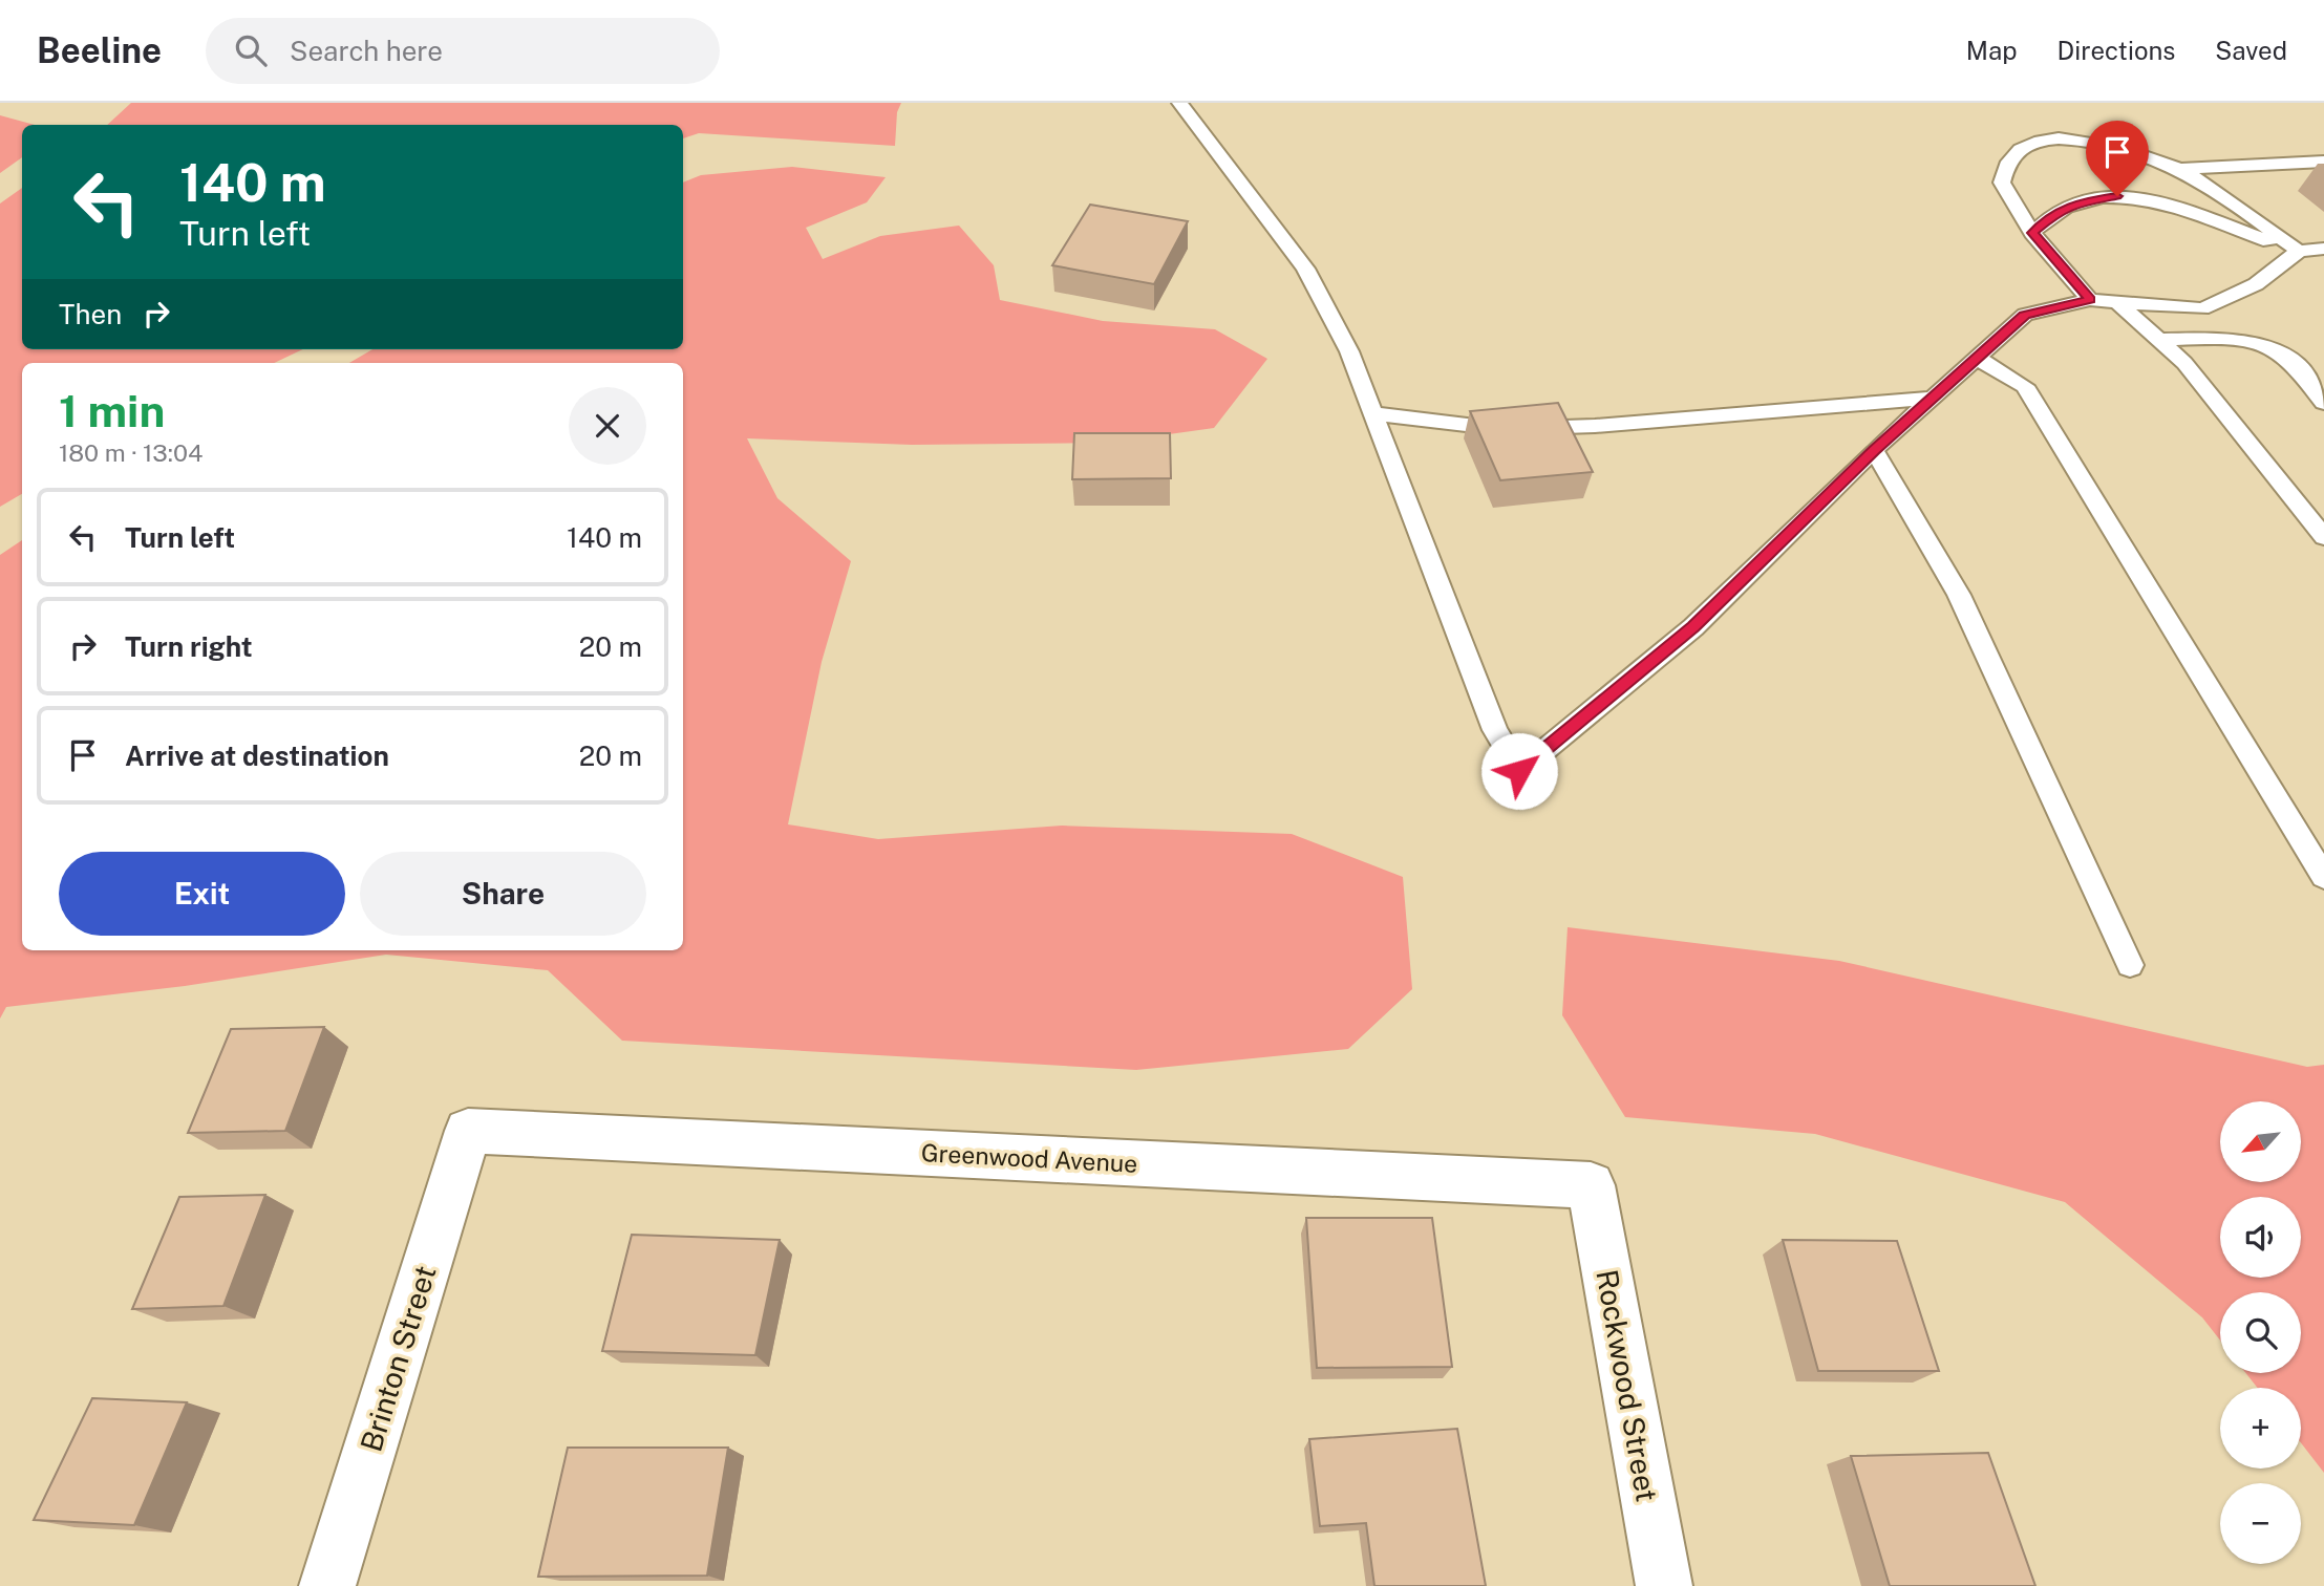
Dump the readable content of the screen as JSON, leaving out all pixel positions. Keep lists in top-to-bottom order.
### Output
{
  "streets": {
    "street": ["Greenwood Avenue", "Brinton Street", "Rockwood Street"]
  },
  "crossings": [
    ["Greenwood Avenue", "Brinton Street"],
    ["Greenwood Avenue", "Rockwood Street"]
  ],
  "north": "bottom left",
  "page": {
    "header": "Beeline",
    "search": "Search here",
    "nav": ["Map", "Directions", "Saved"],
    "turn": ["140 m", "Turn left"],
    "then": "Then",
    "heading": ["1 min", "180 m · 13:04"],
    "list": [
      {
        "name": "Turn left",
        "value": "140 m"
      },
      {
        "name": "Turn right",
        "value": "20 m"
      },
      {
        "name": "Arrive at destination",
        "value": "20 m"
      }
    ],
    "buttons": ["Exit", "Share"],
    "map_buttons": ["+", "−"]
  }
}
